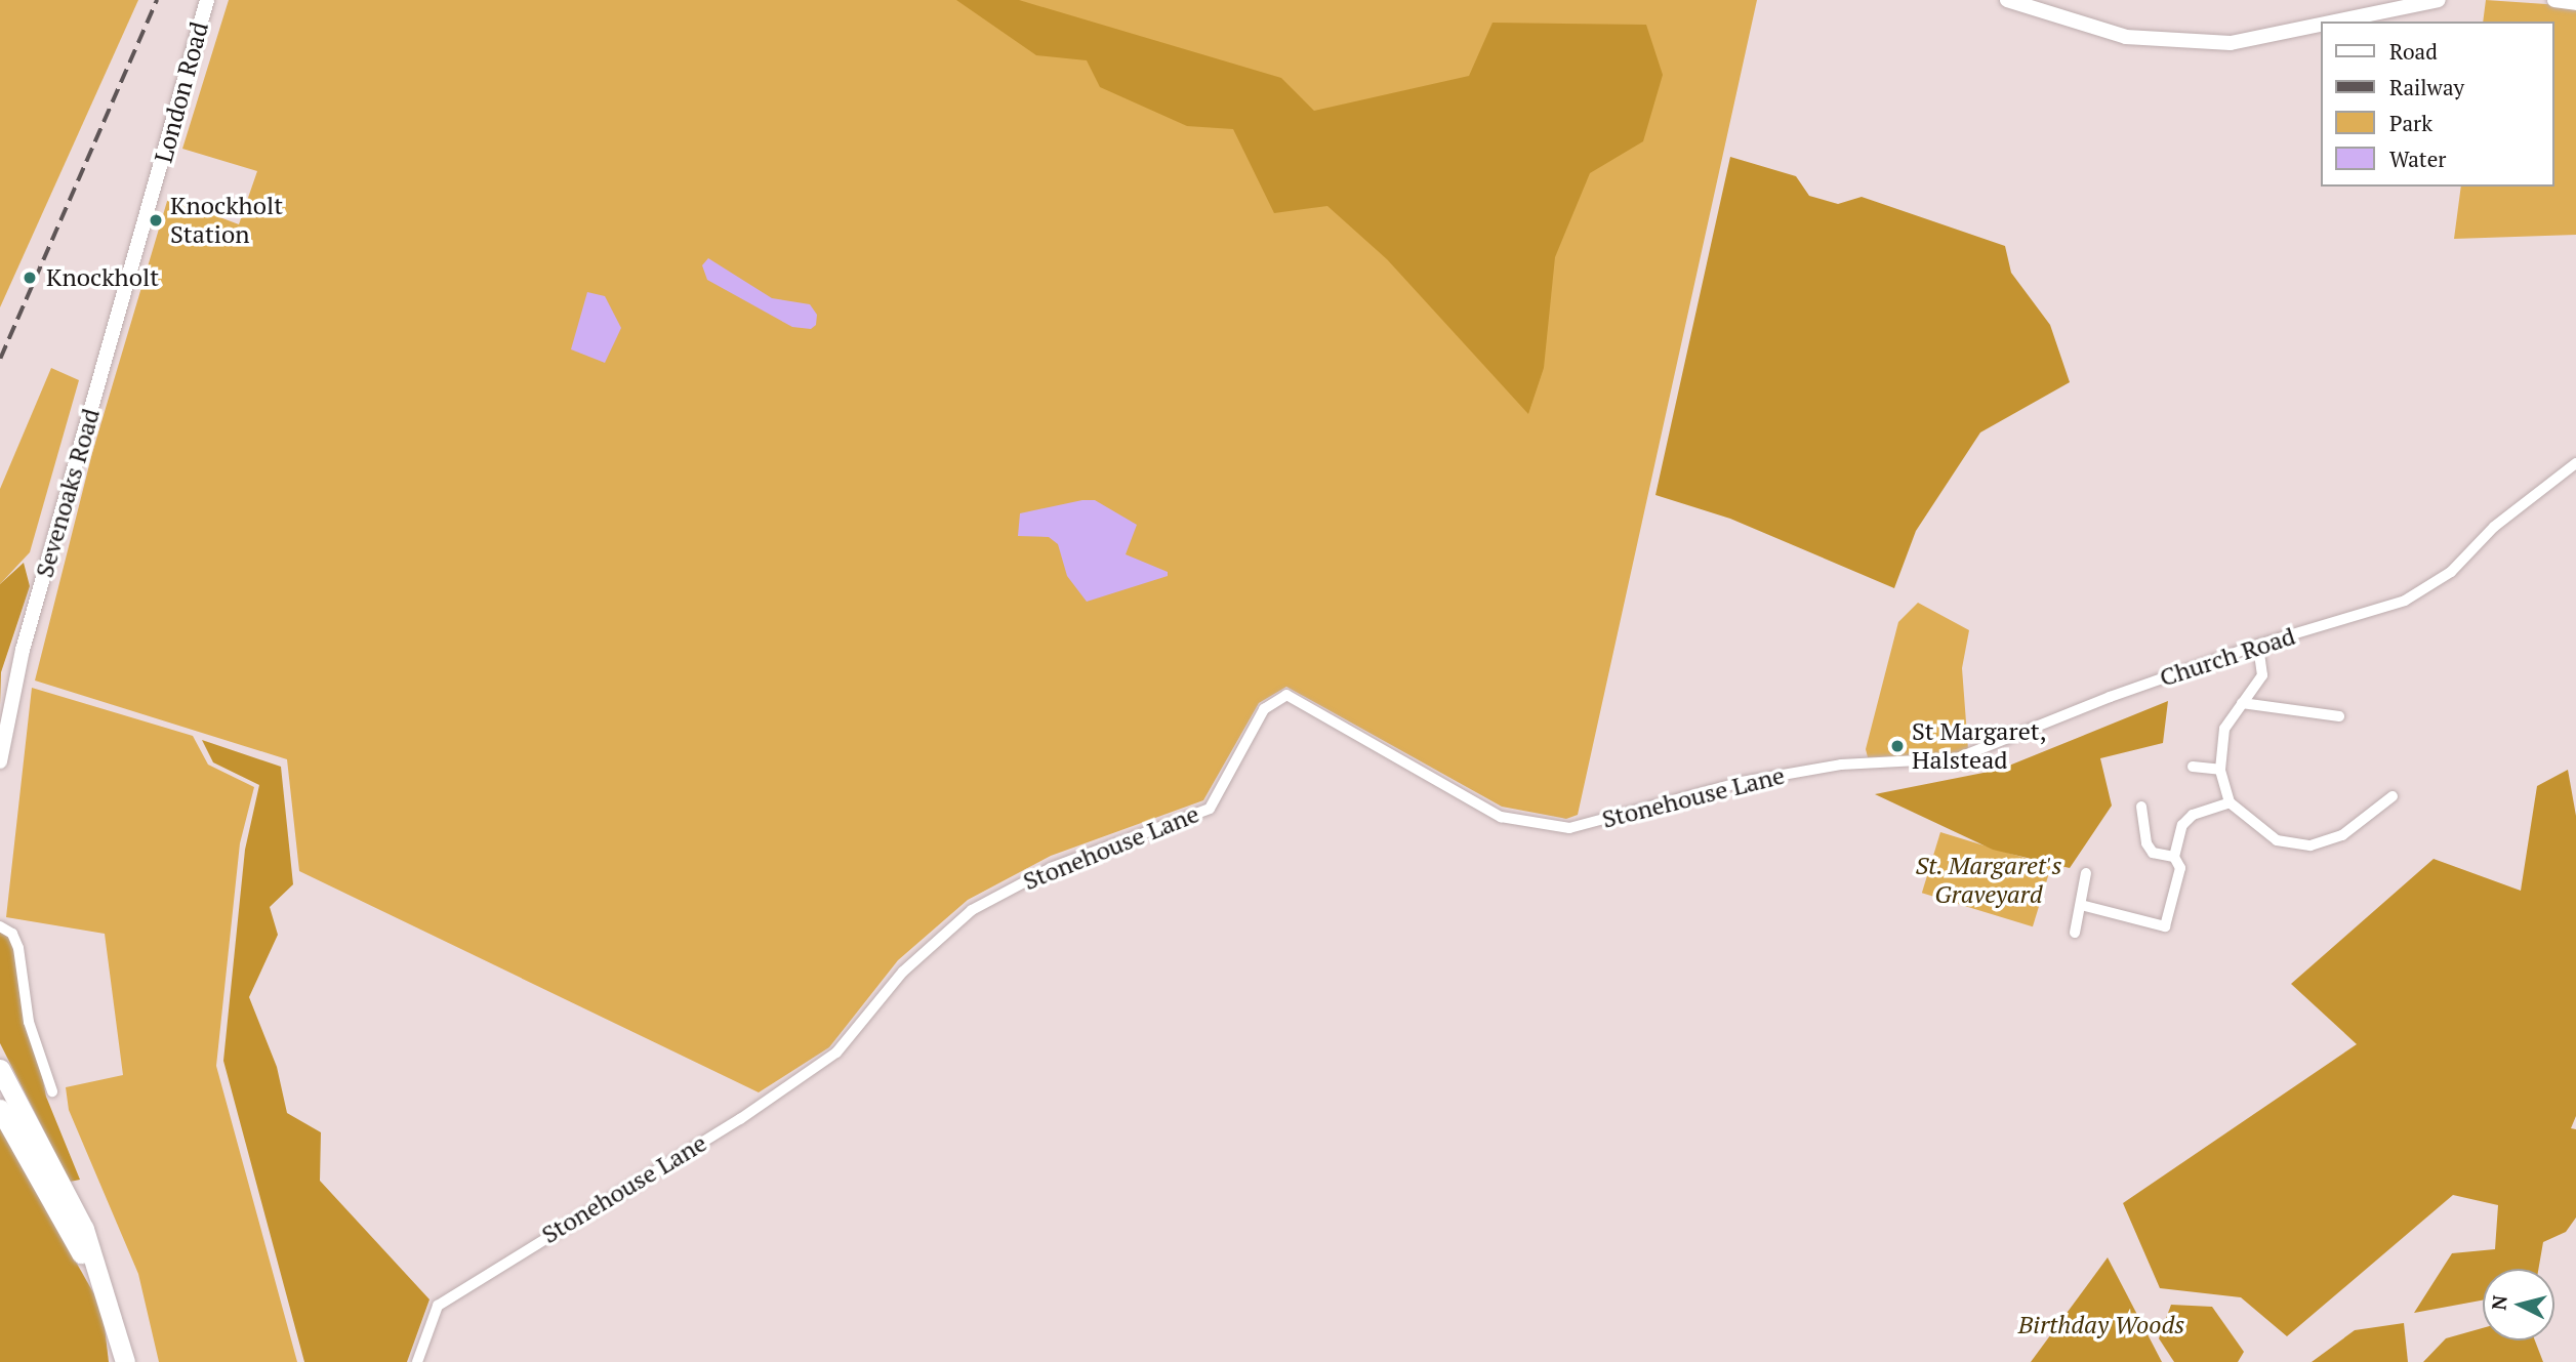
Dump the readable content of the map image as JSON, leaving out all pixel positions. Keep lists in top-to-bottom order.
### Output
{
  "streets": {
    "street": [
      "London Road",
      "Sevenoaks Road",
      "Church Road",
      "Stonehouse Lane"
    ]
  },
  "crossings": [
    ["London Road", "Sevenoaks Road"],
    ["Church Road", "Stonehouse Lane"]
  ],
  "parks": ["St. Margaret's Graveyard", "Birthday Woods"],
  "places": ["Knockholt Station", "Knockholt", "St Margaret, Halstead"],
  "legend": [
    "Road",
    "Railway",
    "Park",
    "Water"
  ],
  "north": "left"
}
